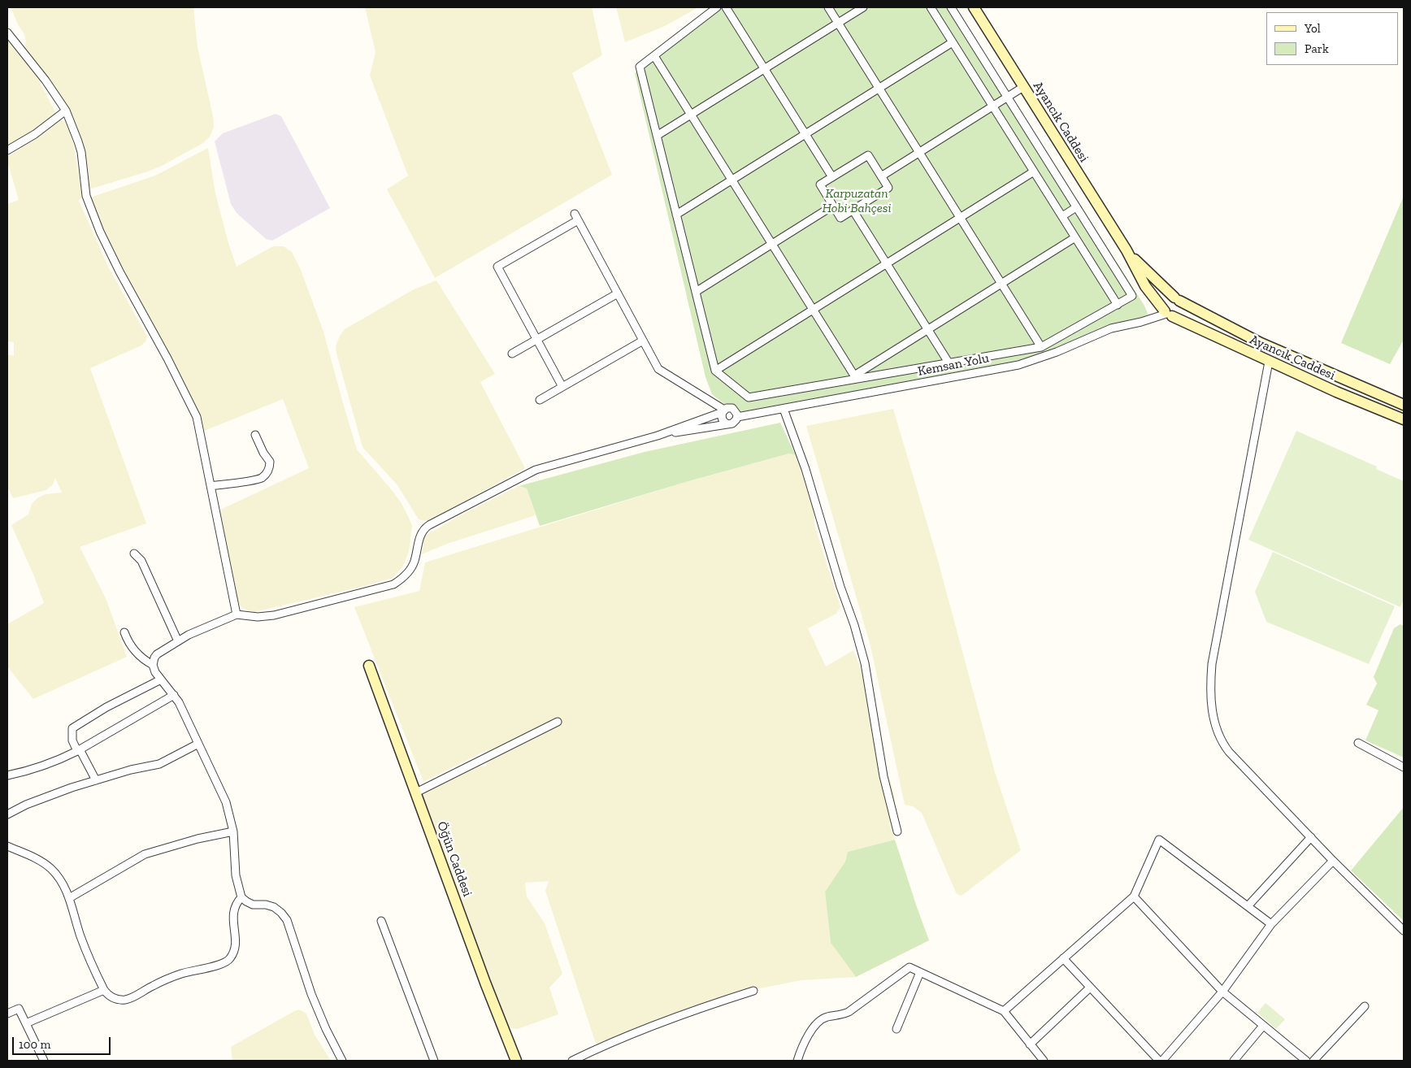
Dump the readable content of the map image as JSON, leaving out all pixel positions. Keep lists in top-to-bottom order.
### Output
{
  "streets": {
    "street": ["Ayancık Caddesi", "Kemsan Yolu", "Öğün Caddesi"]
  },
  "crossings": [
    ["Ayancık Caddesi", "Kemsan Yolu"]
  ],
  "parks": ["Karpuzatan Hobi Bahçesi"],
  "legend": ["Yol", "Park"],
  "scale_bar": "100 m"
}
